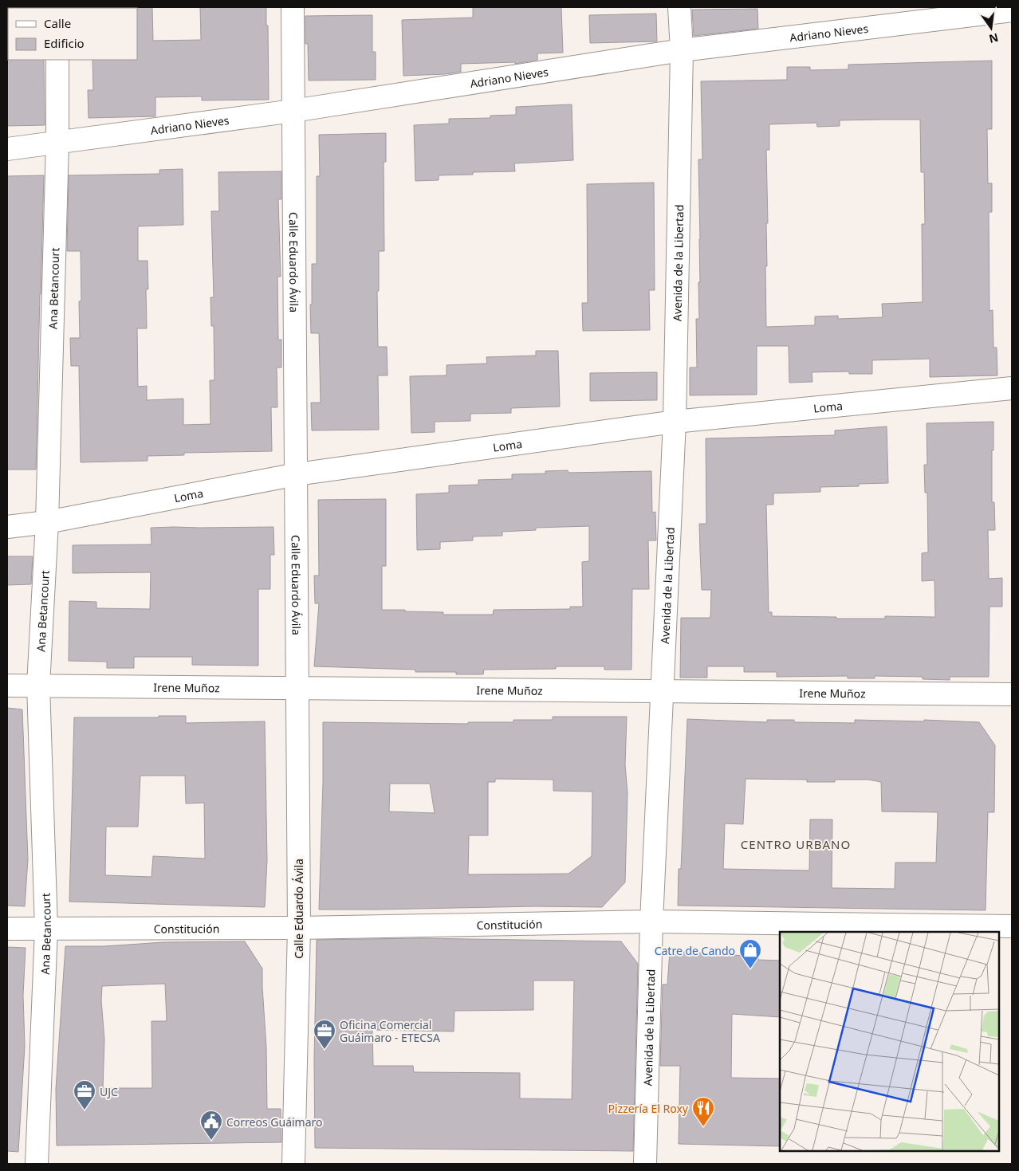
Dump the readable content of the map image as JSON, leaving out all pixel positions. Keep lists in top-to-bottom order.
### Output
{
  "streets": {
    "street": [
      "Adriano Nieves",
      "Calle Eduardo Ávila",
      "Avenida de la Libertad",
      "Ana Betancourt",
      "Loma",
      "Irene Muñoz",
      "Constitución"
    ]
  },
  "crossings": [
    ["Adriano Nieves", "Calle Eduardo Ávila"],
    ["Adriano Nieves", "Avenida de la Libertad"],
    ["Adriano Nieves", "Ana Betancourt"],
    ["Calle Eduardo Ávila", "Loma"],
    ["Calle Eduardo Ávila", "Irene Muñoz"],
    ["Calle Eduardo Ávila", "Constitución"],
    ["Avenida de la Libertad", "Loma"],
    ["Avenida de la Libertad", "Irene Muñoz"],
    ["Avenida de la Libertad", "Constitución"],
    ["Ana Betancourt", "Loma"],
    ["Ana Betancourt", "Irene Muñoz"],
    ["Ana Betancourt", "Constitución"]
  ],
  "districts": ["CENTRO URBANO"],
  "places": {
    "shop": ["Catre de Cando"],
    "office": ["Oficina Comercial Guáimaro - ETECSA", "UJC"],
    "restaurant": ["Pizzería El Roxy"],
    "public building": ["Correos Guáimaro"]
  },
  "legend": ["Calle", "Edificio"],
  "north": "bottom"
}
